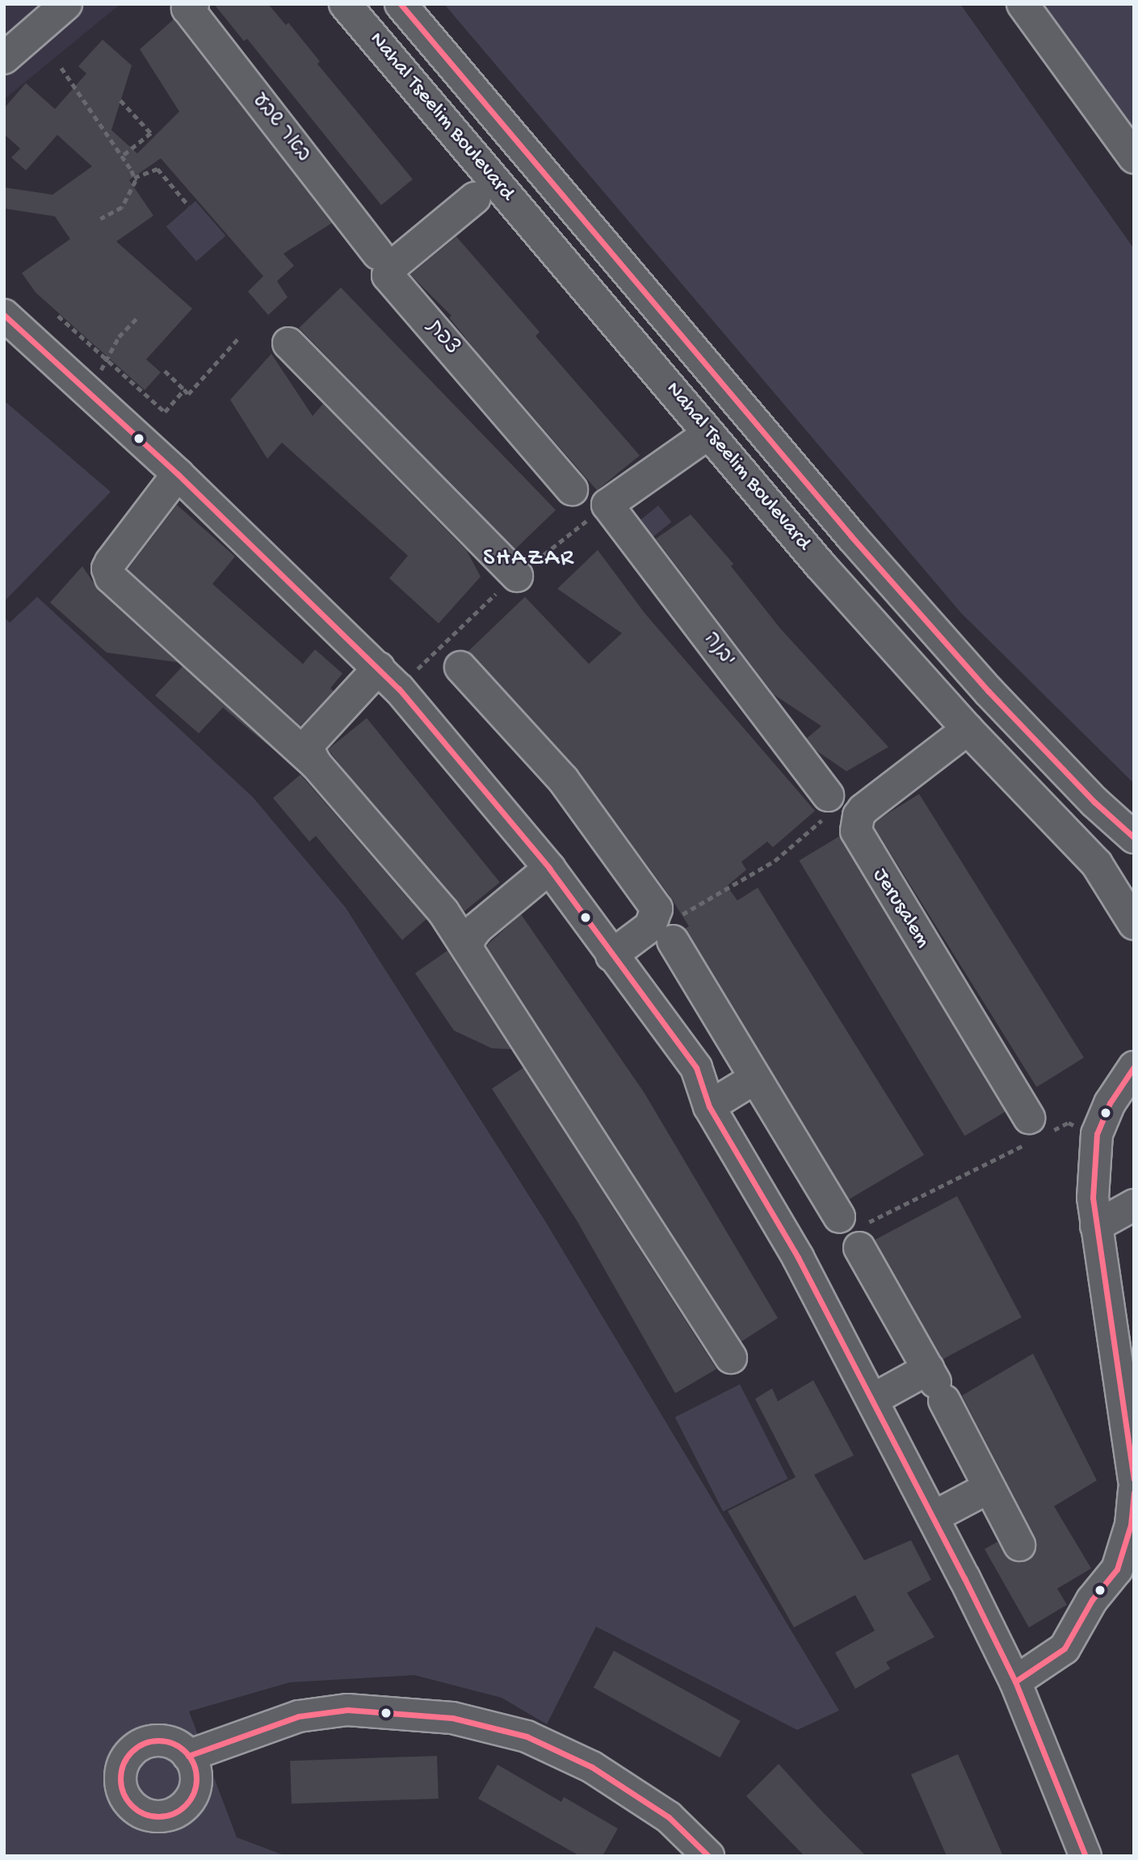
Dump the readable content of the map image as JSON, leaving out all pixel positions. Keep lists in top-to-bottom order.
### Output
{
  "streets": {
    "street": [
      "Nahal Tseelim Boulevard",
      "באר שבע",
      "צפת",
      "יבנה",
      "Jerusalem"
    ]
  },
  "crossings": [
    ["Nahal Tseelim Boulevard", "יבנה"],
    ["Nahal Tseelim Boulevard", "Jerusalem"]
  ],
  "districts": ["SHAZAR"]
}
